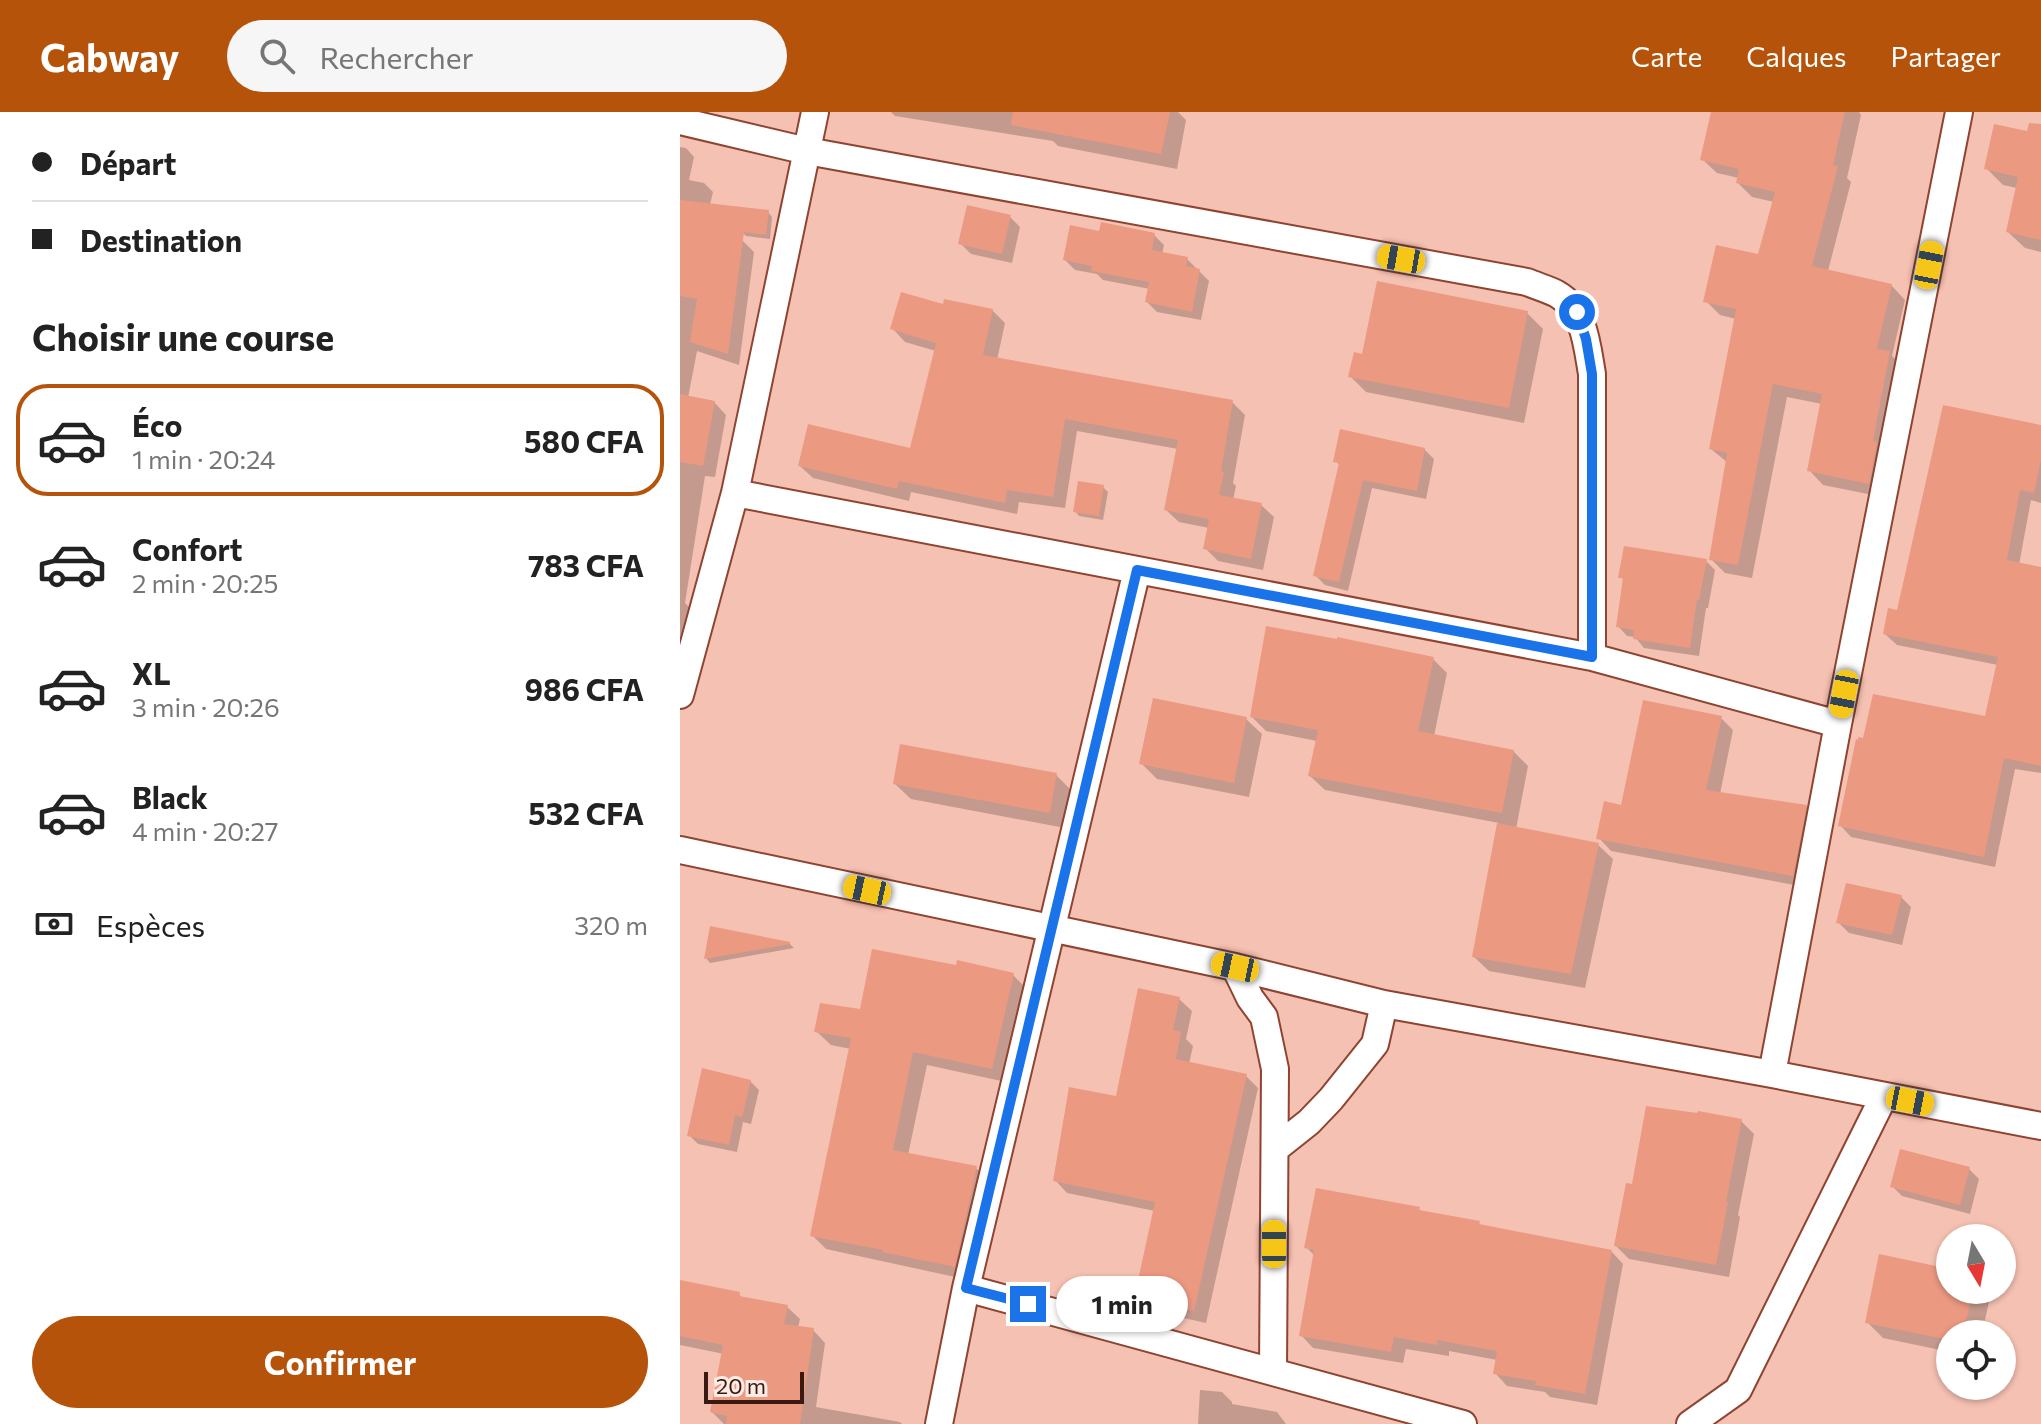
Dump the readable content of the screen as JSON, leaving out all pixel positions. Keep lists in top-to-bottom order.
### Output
{
  "scale_bar": "20 m",
  "north": "bottom",
  "page": {
    "header": "Cabway",
    "search": "Rechercher",
    "nav": ["Carte", "Calques", "Partager"],
    "banner": ["Départ", "Destination"],
    "heading": "Choisir une course",
    "list": [
      {
        "name": "Éco",
        "note": "1 min · 20:24",
        "value": "580 CFA"
      },
      {
        "name": "Confort",
        "note": "2 min · 20:25",
        "value": "783 CFA"
      },
      {
        "name": "XL",
        "note": "3 min · 20:26",
        "value": "986 CFA"
      },
      {
        "name": "Black",
        "note": "4 min · 20:27",
        "value": "532 CFA"
      }
    ],
    "pay": ["Espèces", "320 m"],
    "bubble": "1 min",
    "buttons": "Confirmer",
    "scale": "20 m"
  }
}
